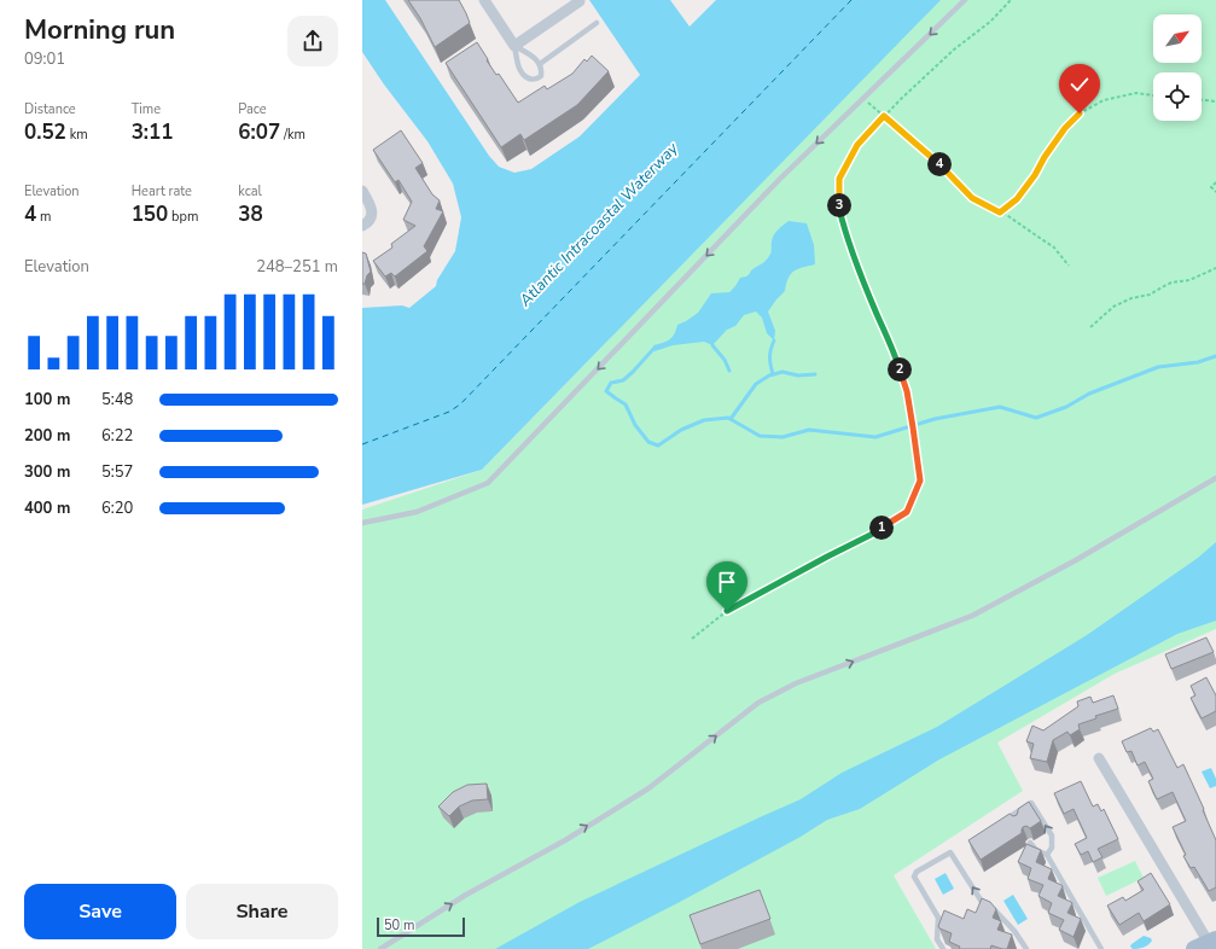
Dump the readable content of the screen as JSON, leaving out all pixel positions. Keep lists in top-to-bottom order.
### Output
{
  "water": ["Atlantic Intracoastal Waterway"],
  "scale_bar": "50 m",
  "north": "top right",
  "page": {
    "heading": ["Morning run", "09:01"],
    "stats": [
      ["Distance", "0.52 km"],
      ["Time", "3:11"],
      ["Pace", "6:07 /km"],
      ["Elevation", "4 m"],
      ["Heart rate", "150 bpm"],
      ["kcal", "38"]
    ],
    "pins": [
      "4",
      "3",
      "2",
      "1"
    ],
    "chart": ["Elevation", "248–251 m"],
    "list": [
      {
        "name": "100 m",
        "note": "5:48"
      },
      {
        "name": "200 m",
        "note": "6:22"
      },
      {
        "name": "300 m",
        "note": "5:57"
      },
      {
        "name": "400 m",
        "note": "6:20"
      }
    ],
    "buttons": ["Save", "Share"],
    "scale": "50 m"
  }
}
